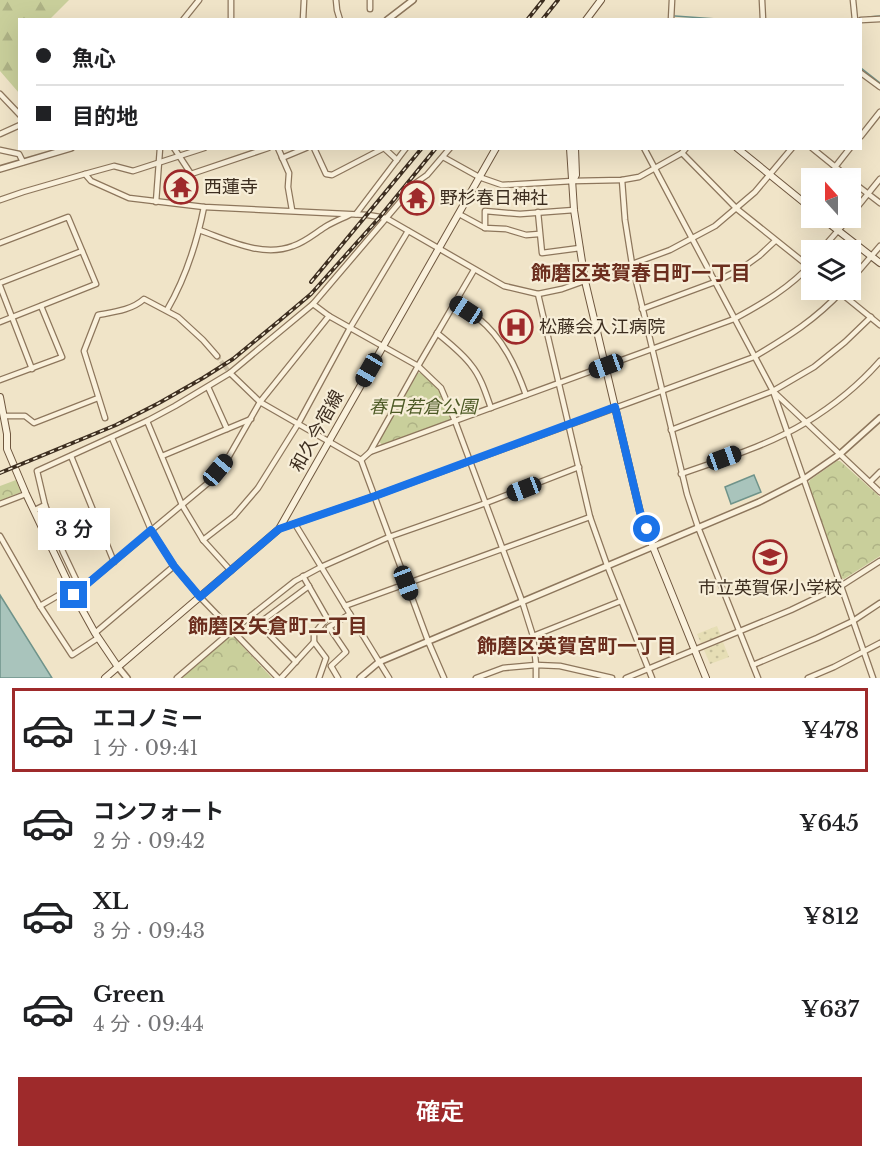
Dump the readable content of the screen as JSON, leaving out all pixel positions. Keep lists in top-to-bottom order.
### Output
{
  "streets": {
    "main road": ["和久今宿線"]
  },
  "districts": ["飾磨区英賀春日町一丁目", "飾磨区矢倉町二丁目", "飾磨区英賀宮町一丁目"],
  "parks": ["春日若倉公園"],
  "places": {
    "temple": ["西蓮寺", "野杉春日神社"],
    "hospital": ["松藤会入江病院"],
    "school or university": ["市立英賀保小学校"]
  },
  "north": "top",
  "page": {
    "banner": ["魚心", "目的地"],
    "bubble": "3 分",
    "list": [
      {
        "name": "エコノミー",
        "note": "1 分 · 09:41",
        "value": "¥478"
      },
      {
        "name": "コンフォート",
        "note": "2 分 · 09:42",
        "value": "¥645"
      },
      {
        "name": "XL",
        "note": "3 分 · 09:43",
        "value": "¥812"
      },
      {
        "name": "Green",
        "note": "4 分 · 09:44",
        "value": "¥637"
      }
    ],
    "buttons": "確定"
  }
}
